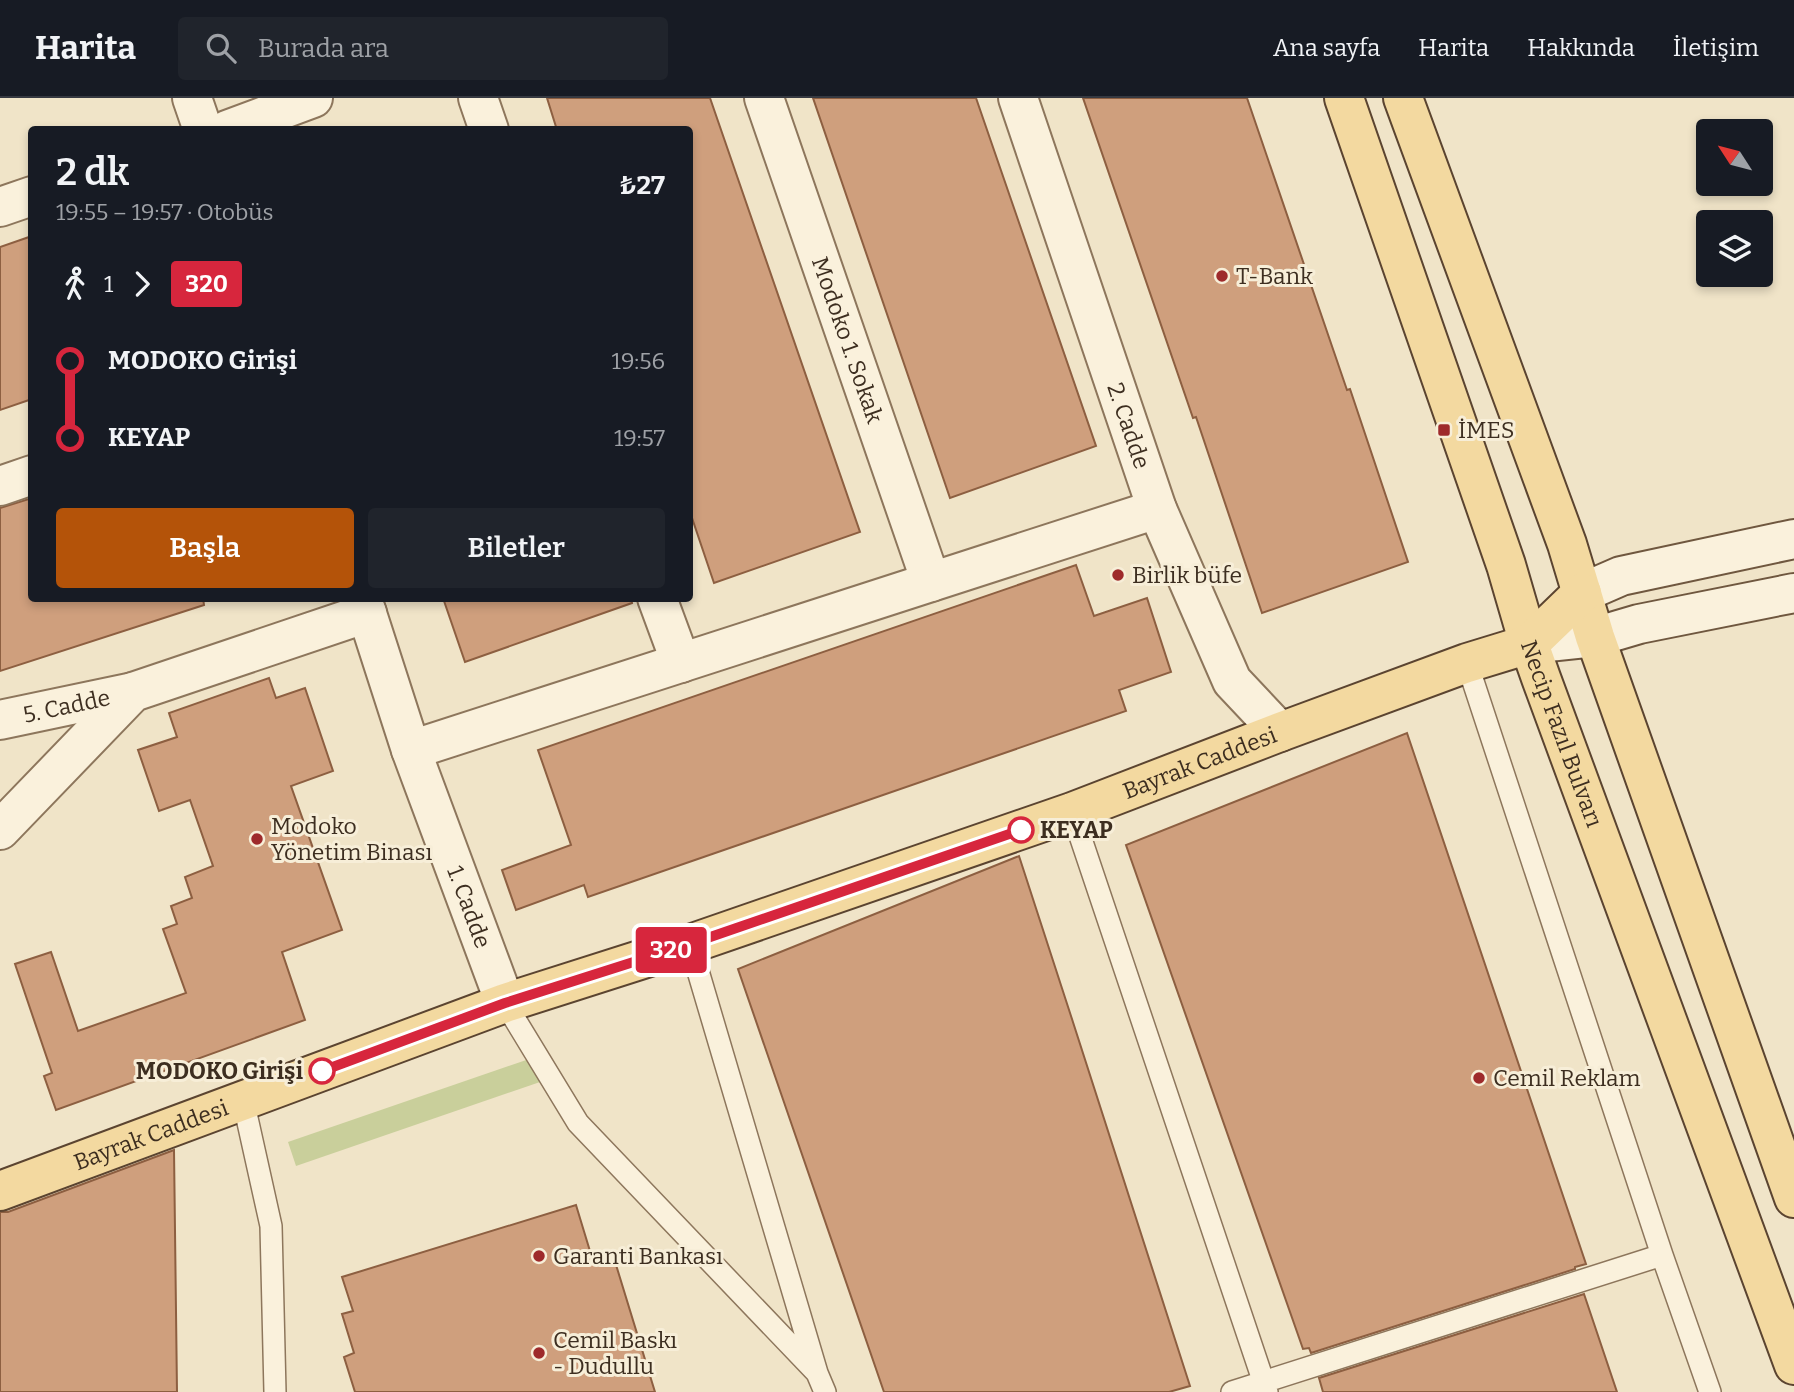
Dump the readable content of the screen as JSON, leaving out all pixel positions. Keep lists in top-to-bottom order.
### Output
{
  "streets": {
    "main road": ["Necip Fazıl Bulvarı", "Bayrak Caddesi"],
    "street": [
      "Modoko 1. Sokak",
      "2. Cadde",
      "5. Cadde",
      "1. Cadde"
    ]
  },
  "crossings": [
    ["2. Cadde", "Bayrak Caddesi"],
    ["5. Cadde", "1. Cadde"],
    ["Necip Fazıl Bulvarı", "Bayrak Caddesi"],
    ["Bayrak Caddesi", "1. Cadde"]
  ],
  "places": {
    "other": [
      "T-Bank",
      "Birlik büfe",
      "KEYAP",
      "Modoko Yönetim Binası",
      "MODOKO Girişi",
      "Cemil Reklam",
      "Garanti Bankası",
      "Cemil Baskı - Dudullu"
    ],
    "transit": ["İMES"]
  },
  "lines": ["bus line 320"],
  "north": "top left",
  "page": {
    "header": "Harita",
    "search": "Burada ara",
    "nav": [
      "Ana sayfa",
      "Harita",
      "Hakkında",
      "İletişim"
    ],
    "on_map": "320",
    "heading": ["2 dk", "19:55 – 19:57 · Otobüs", "₺27"],
    "legs": ["1", "320"],
    "list": [
      {
        "name": "MODOKO Girişi",
        "value": "19:56"
      },
      {
        "name": "KEYAP",
        "value": "19:57"
      }
    ],
    "buttons": ["Başla", "Biletler"]
  }
}
